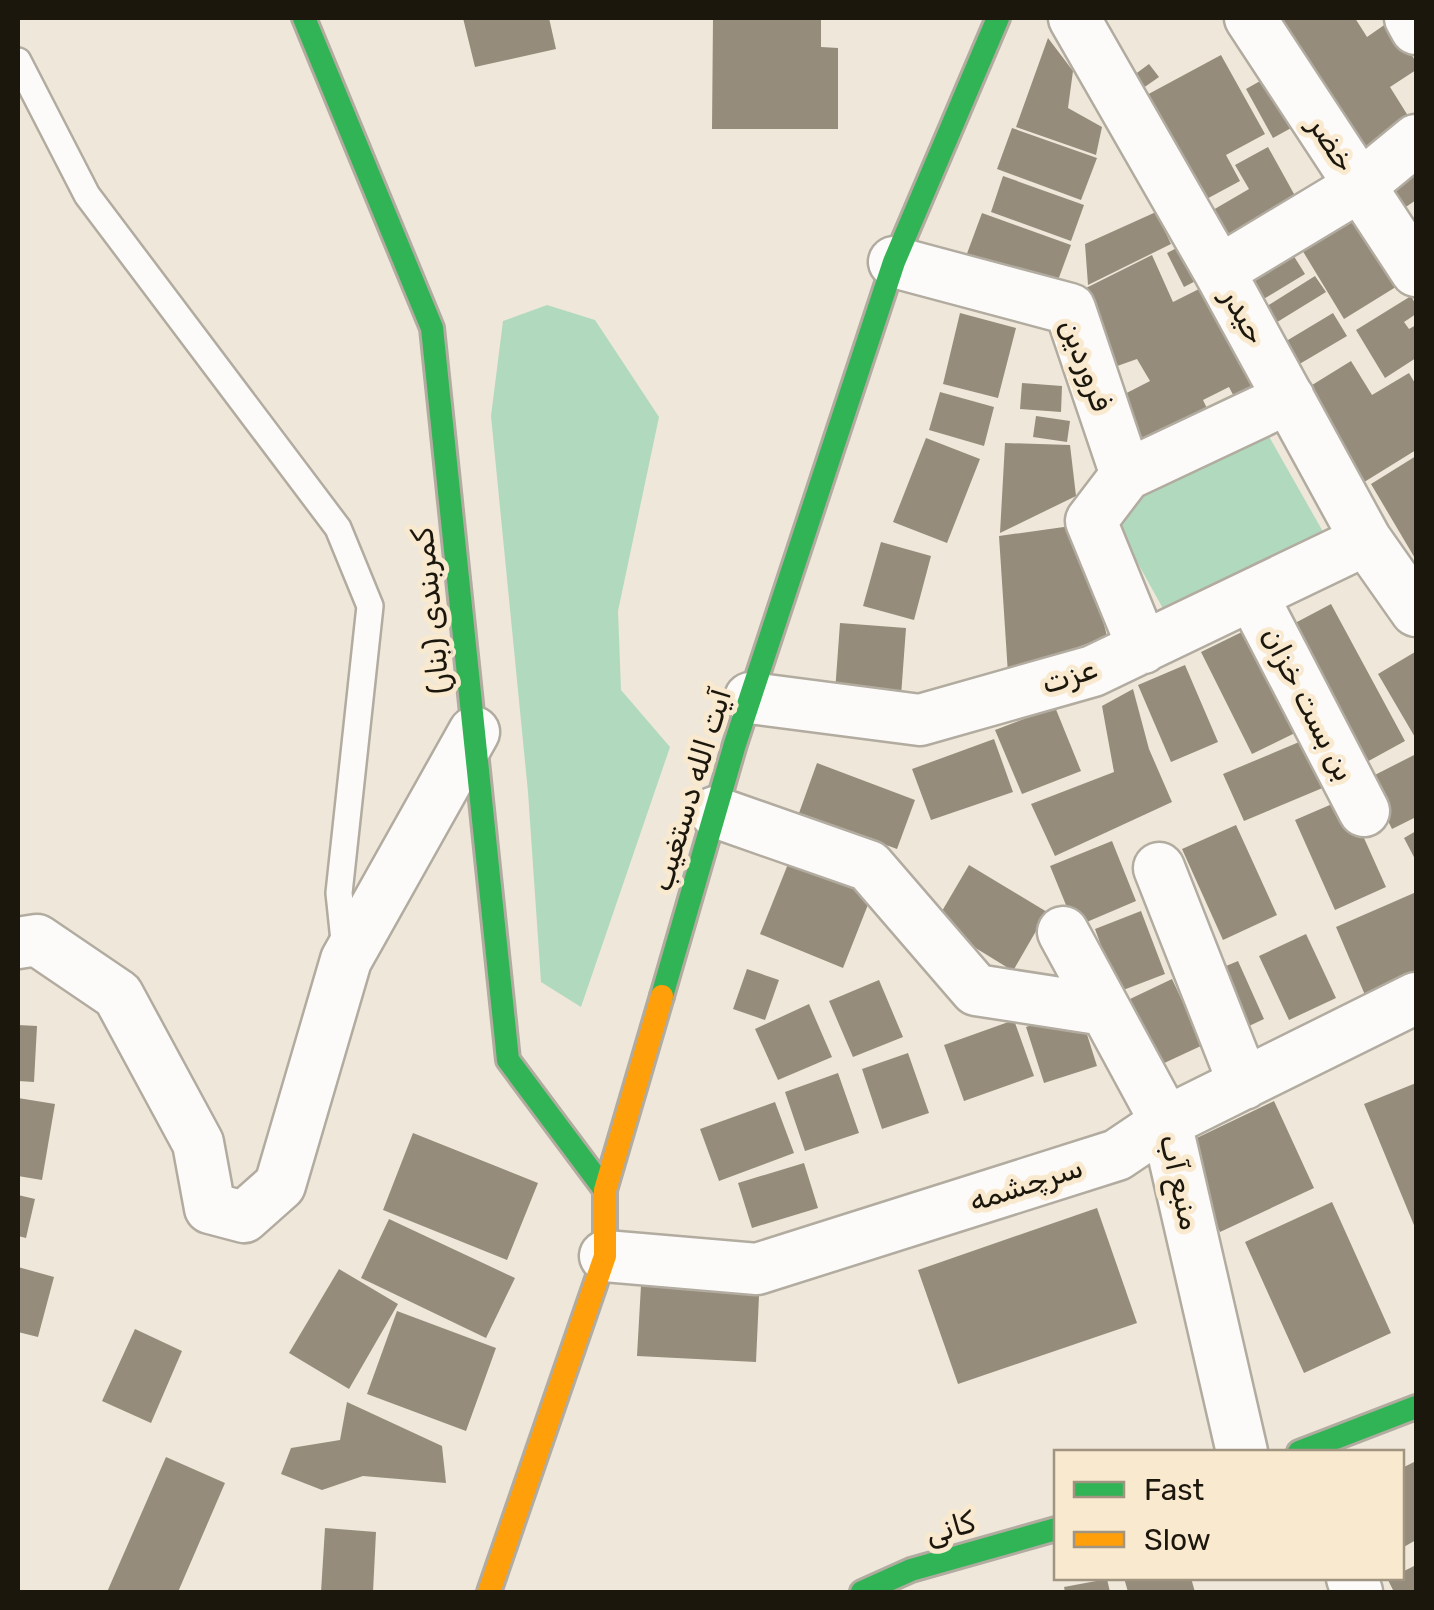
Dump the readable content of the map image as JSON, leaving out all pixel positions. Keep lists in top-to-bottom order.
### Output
{
  "streets": {
    "street": [
      "خضر",
      "حیدر",
      "فروردین",
      "کمربندی (بنار)",
      "عزت",
      "بن بست خزان",
      "آیت الله دستغیب",
      "منبع آب",
      "سرچشمه",
      "کانی"
    ]
  },
  "crossings": [
    ["حیدر", "عزت"],
    ["فروردین", "آیت الله دستغیب"],
    ["کمربندی (بنار)", "آیت الله دستغیب"],
    ["عزت", "بن بست خزان"],
    ["عزت", "آیت الله دستغیب"],
    ["آیت الله دستغیب", "سرچشمه"],
    ["منبع آب", "سرچشمه"]
  ],
  "legend": ["Fast", "Slow"]
}
